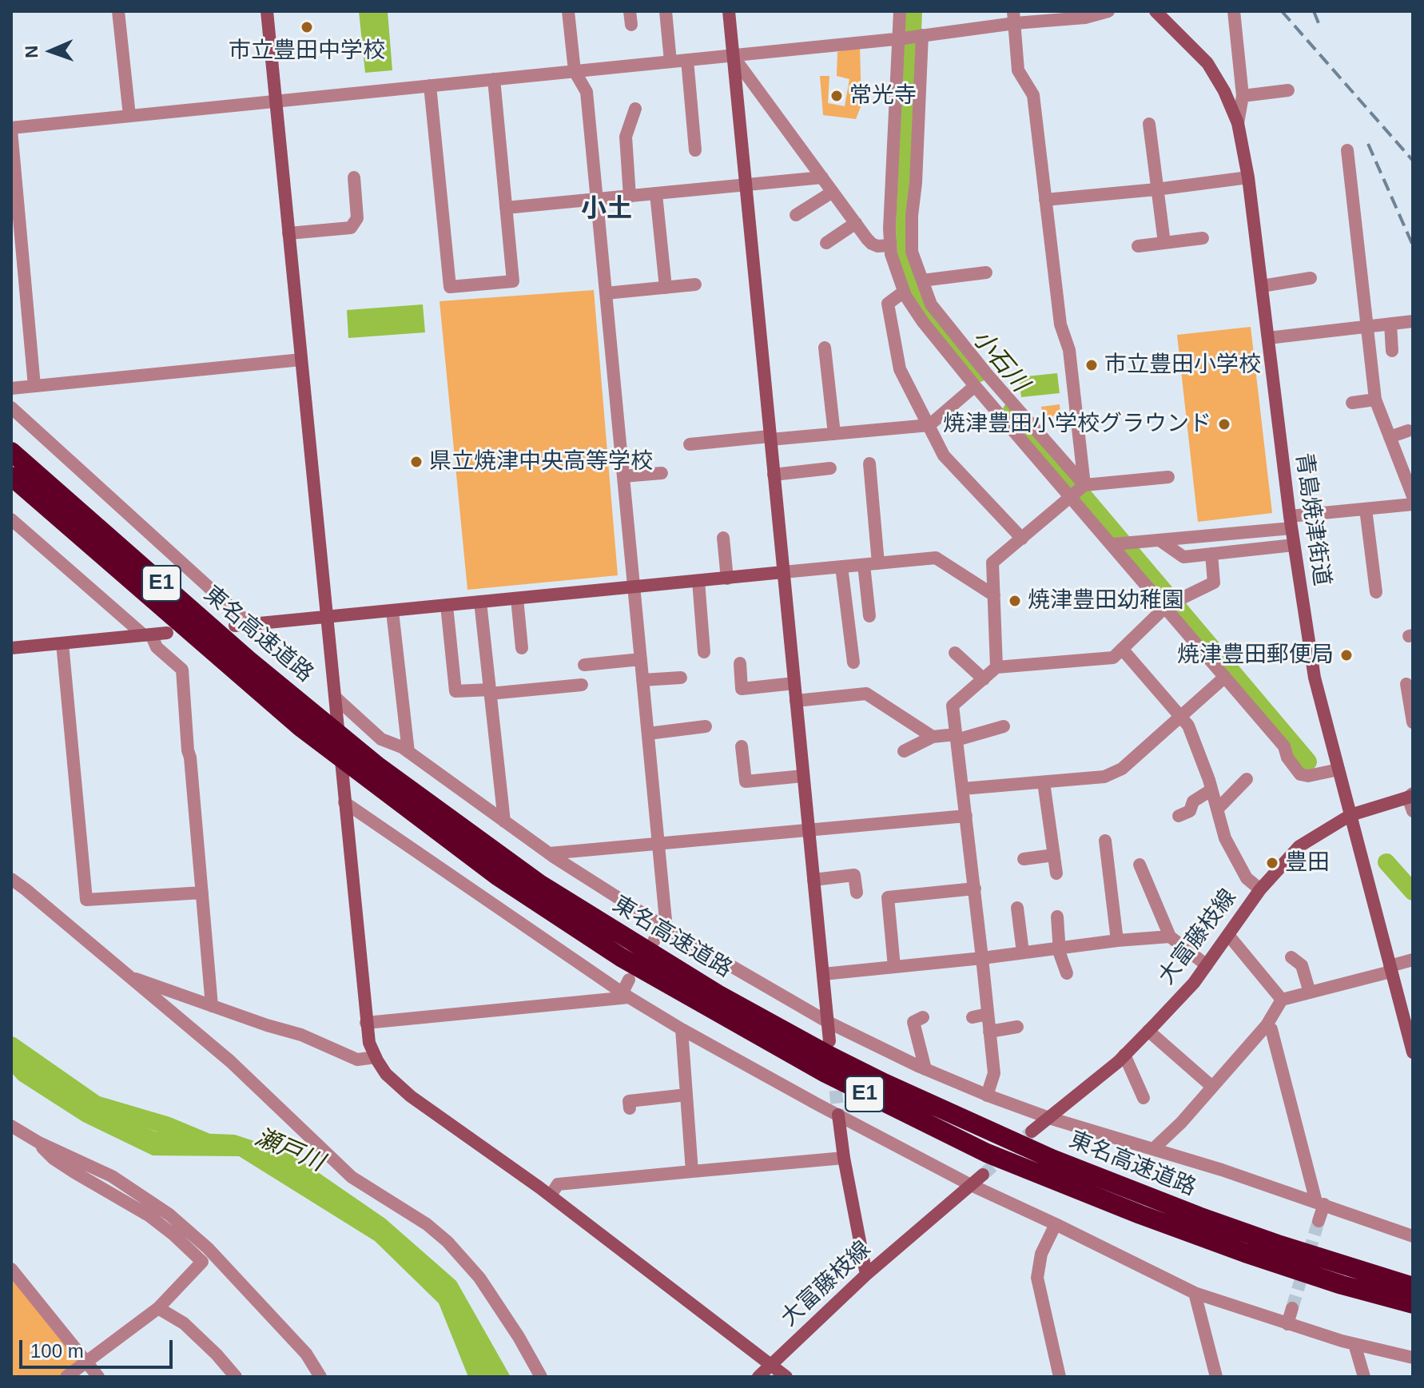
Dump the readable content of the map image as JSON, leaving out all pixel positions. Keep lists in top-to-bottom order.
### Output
{
  "streets": {
    "highway": ["E1", "東名高速道路"],
    "street": ["青島焼津街道", "大富藤枝線"]
  },
  "crossings": [
    ["青島焼津街道", "大富藤枝線"]
  ],
  "districts": ["小土"],
  "water": ["小石川", "瀬戸川"],
  "places": [
    "市立豊田中学校",
    "常光寺",
    "市立豊田小学校",
    "焼津豊田小学校グラウンド",
    "県立焼津中央高等学校",
    "焼津豊田幼稚園",
    "焼津豊田郵便局",
    "豊田"
  ],
  "scale_bar": "100 m",
  "north": "left"
}
